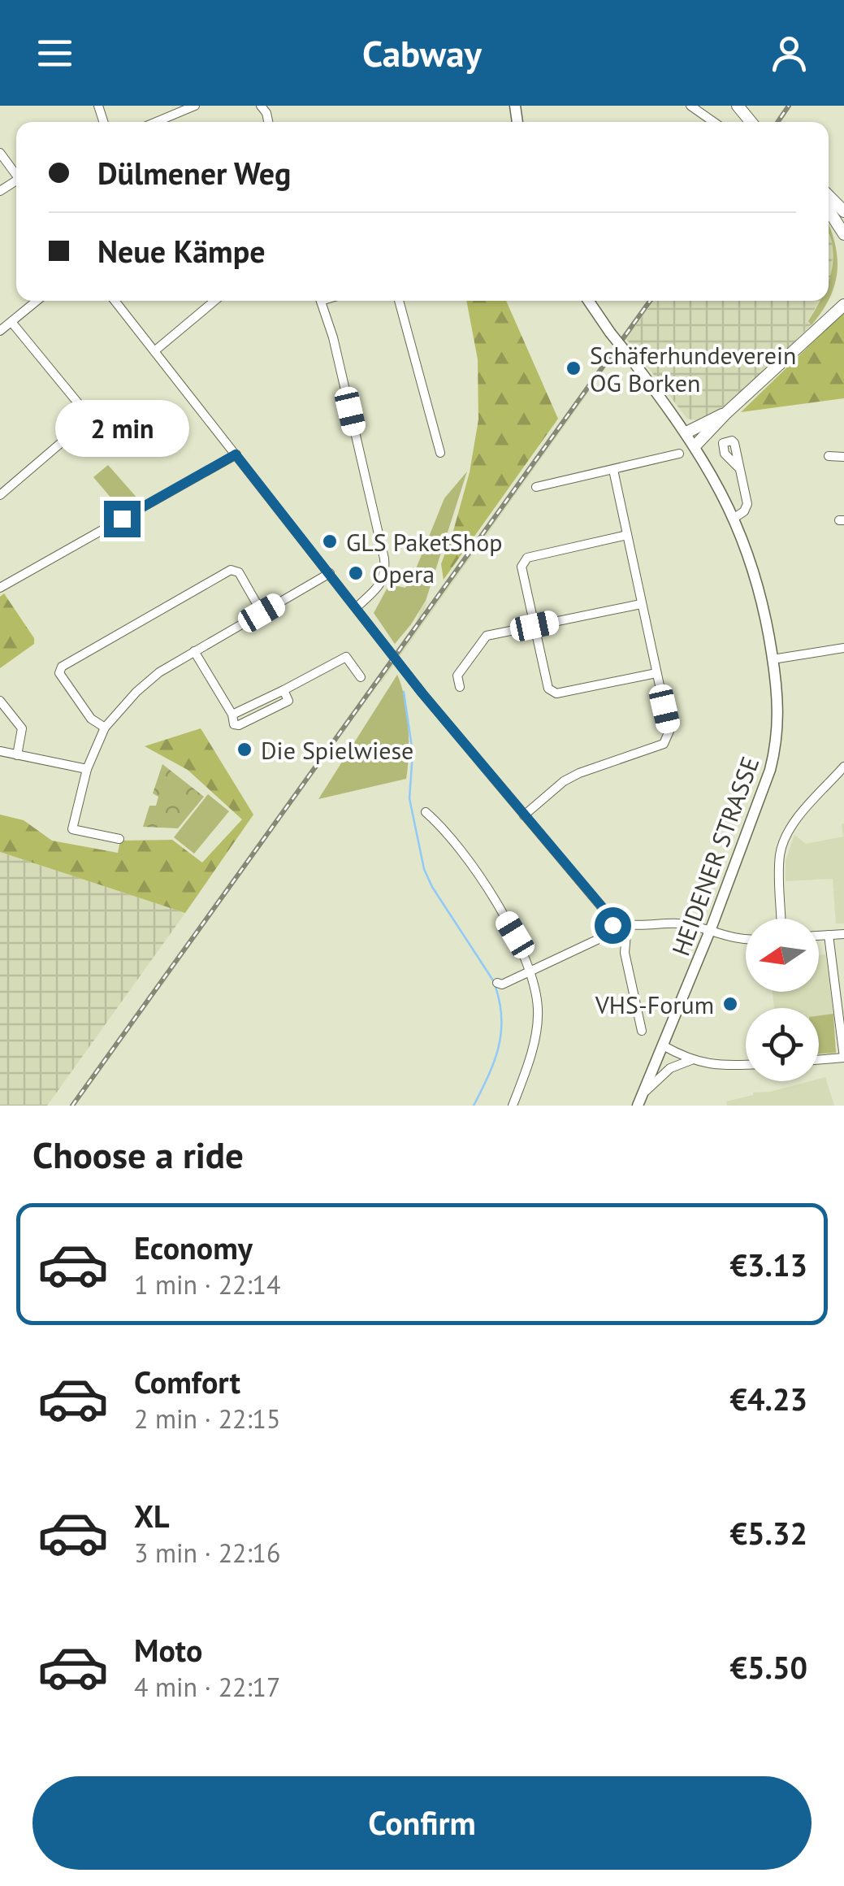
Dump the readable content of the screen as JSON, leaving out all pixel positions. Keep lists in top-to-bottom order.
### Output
{
  "streets": {
    "main road": ["HEIDENER STRASSE"]
  },
  "places": [
    "Schäferhundeverein OG Borken",
    "GLS PaketShop",
    "Opera",
    "Die Spielwiese",
    "VHS-Forum"
  ],
  "north": "left",
  "page": {
    "header": "Cabway",
    "banner": ["Dülmener Weg", "Neue Kämpe"],
    "bubble": "2 min",
    "heading": "Choose a ride",
    "list": [
      {
        "name": "Economy",
        "note": "1 min · 22:14",
        "value": "€3.13"
      },
      {
        "name": "Comfort",
        "note": "2 min · 22:15",
        "value": "€4.23"
      },
      {
        "name": "XL",
        "note": "3 min · 22:16",
        "value": "€5.32"
      },
      {
        "name": "Moto",
        "note": "4 min · 22:17",
        "value": "€5.50"
      }
    ],
    "buttons": "Confirm"
  }
}
